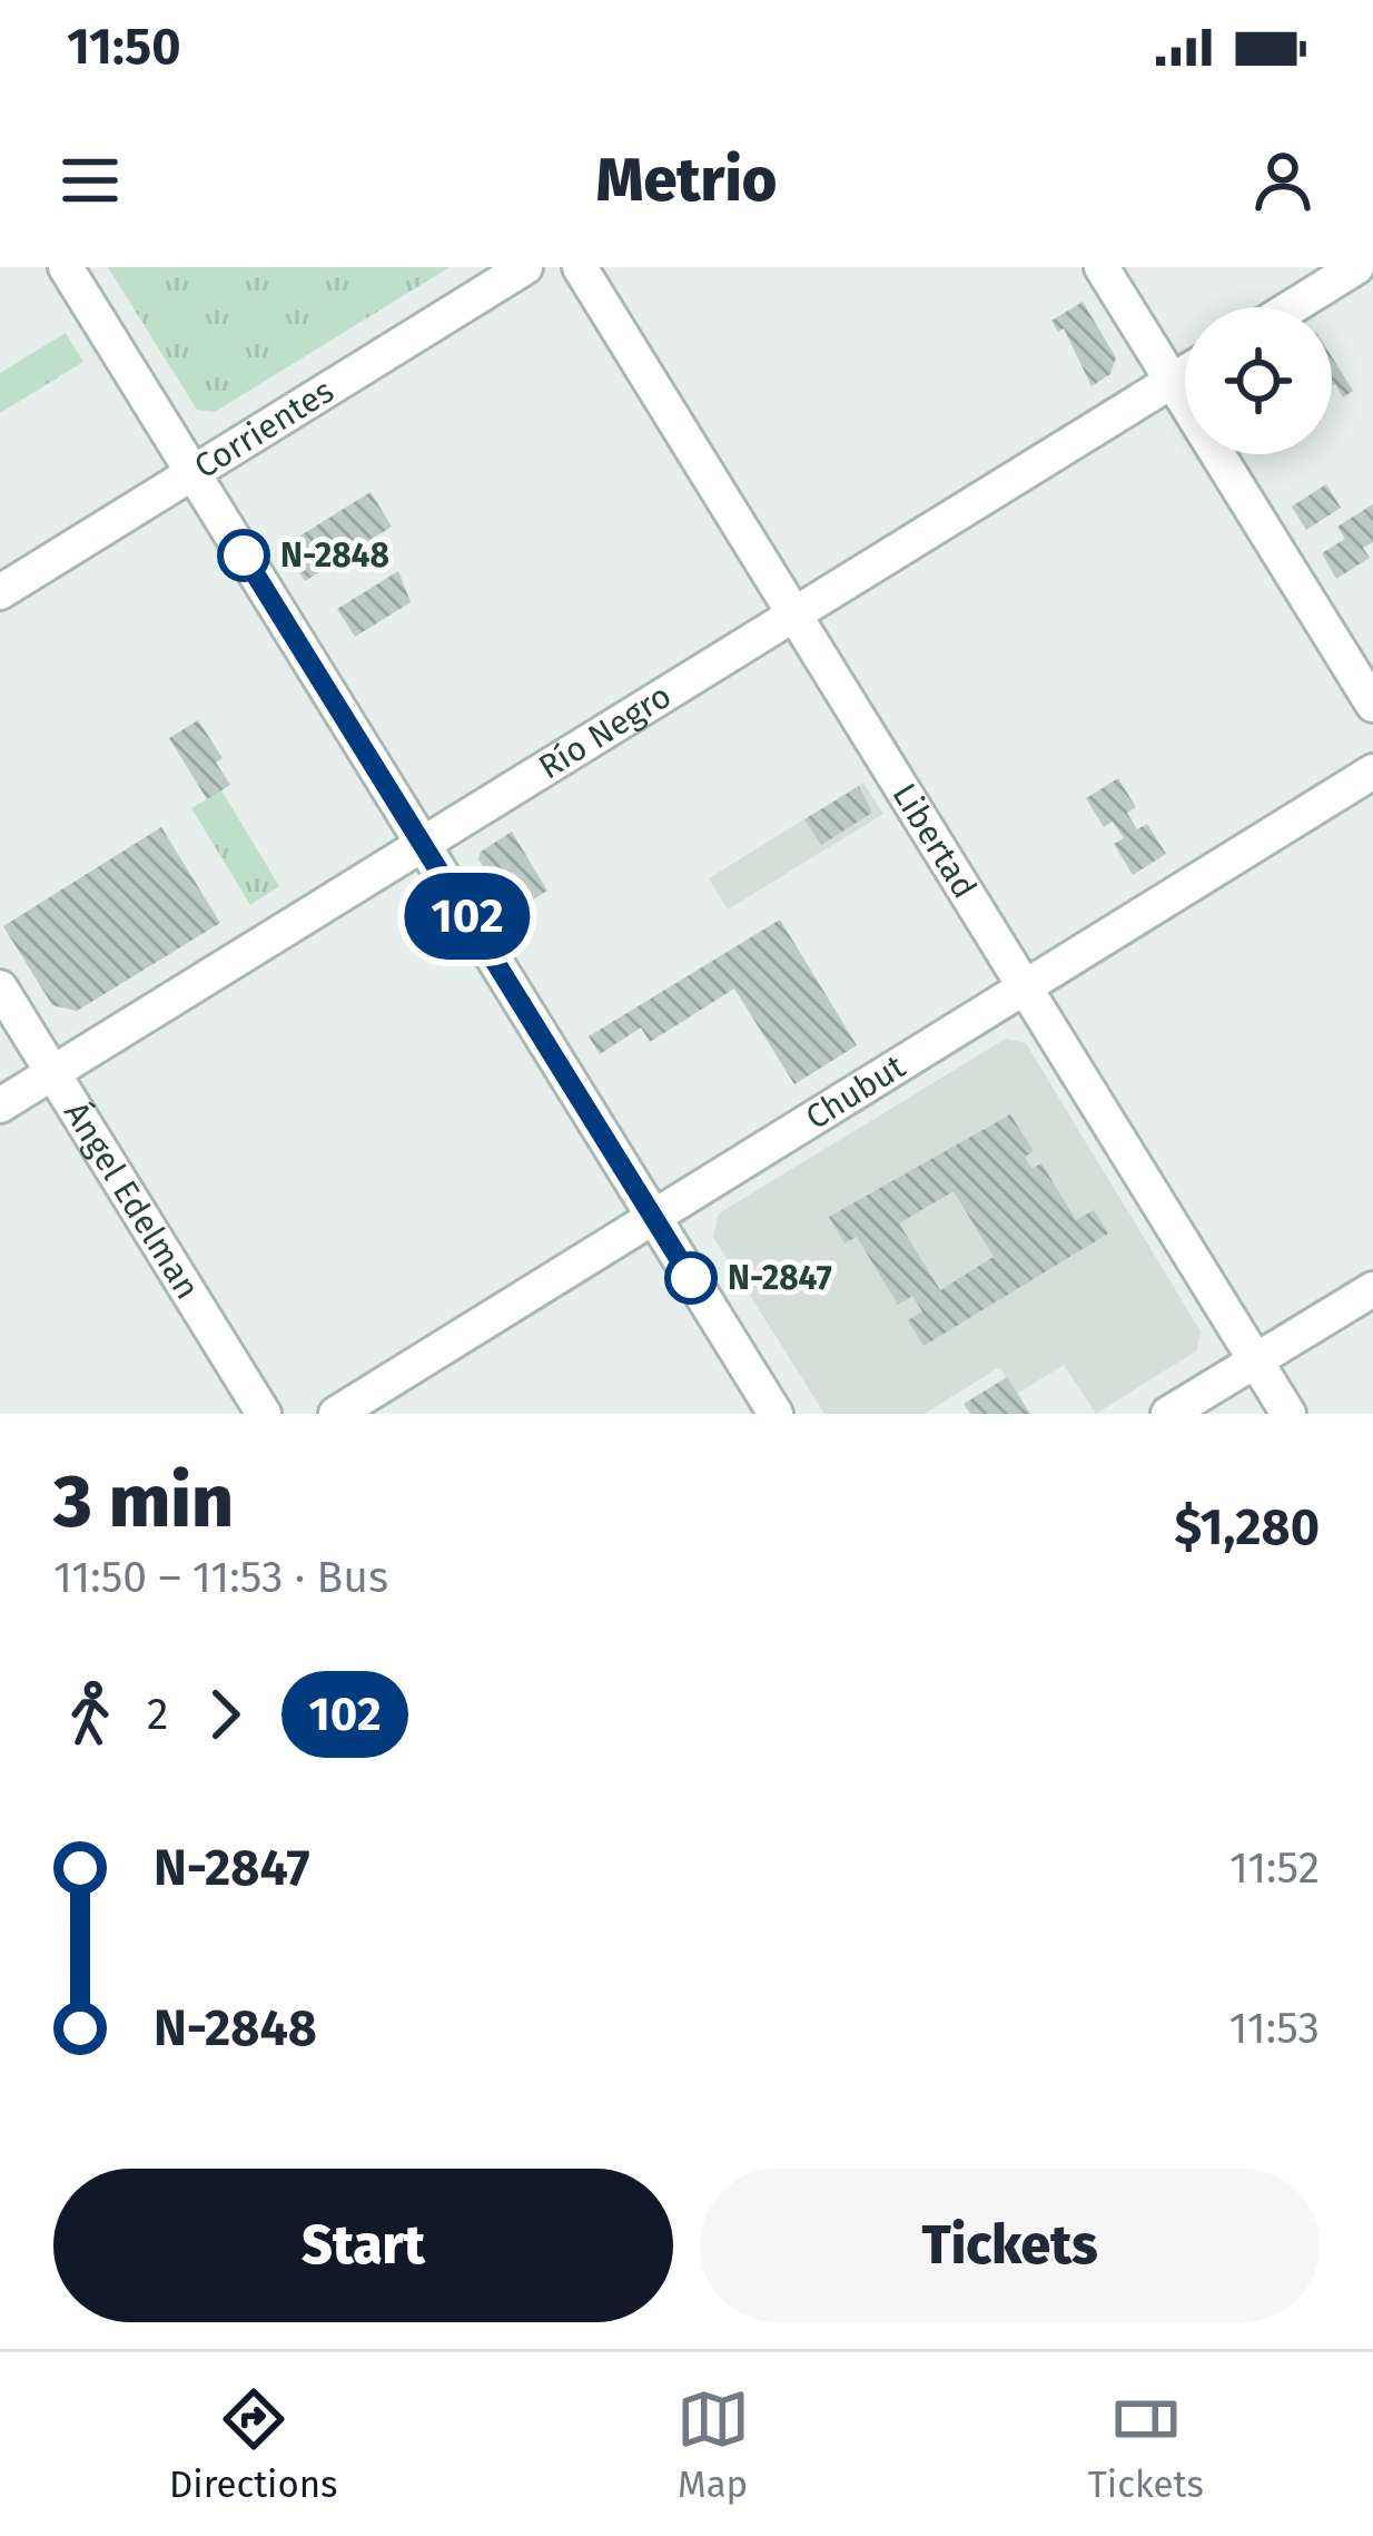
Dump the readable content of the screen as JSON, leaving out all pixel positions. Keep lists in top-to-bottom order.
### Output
{
  "streets": {
    "street": [
      "Corrientes",
      "Río Negro",
      "Libertad",
      "Chubut",
      "Ángel Edelman"
    ]
  },
  "crossings": [
    ["Río Negro", "Libertad"],
    ["Río Negro", "Ángel Edelman"],
    ["Libertad", "Chubut"]
  ],
  "places": ["N-2848", "N-2847"],
  "lines": ["bus line 102"],
  "page": {
    "status": "11:50",
    "header": "Metrio",
    "on_map": "102",
    "heading": ["3 min", "11:50 – 11:53 · Bus", "$1,280"],
    "legs": ["2", "102"],
    "list": [
      {
        "name": "N-2847",
        "value": "11:52"
      },
      {
        "name": "N-2848",
        "value": "11:53"
      }
    ],
    "buttons": ["Start", "Tickets"],
    "tabs": ["Directions", "Map", "Tickets"]
  }
}
